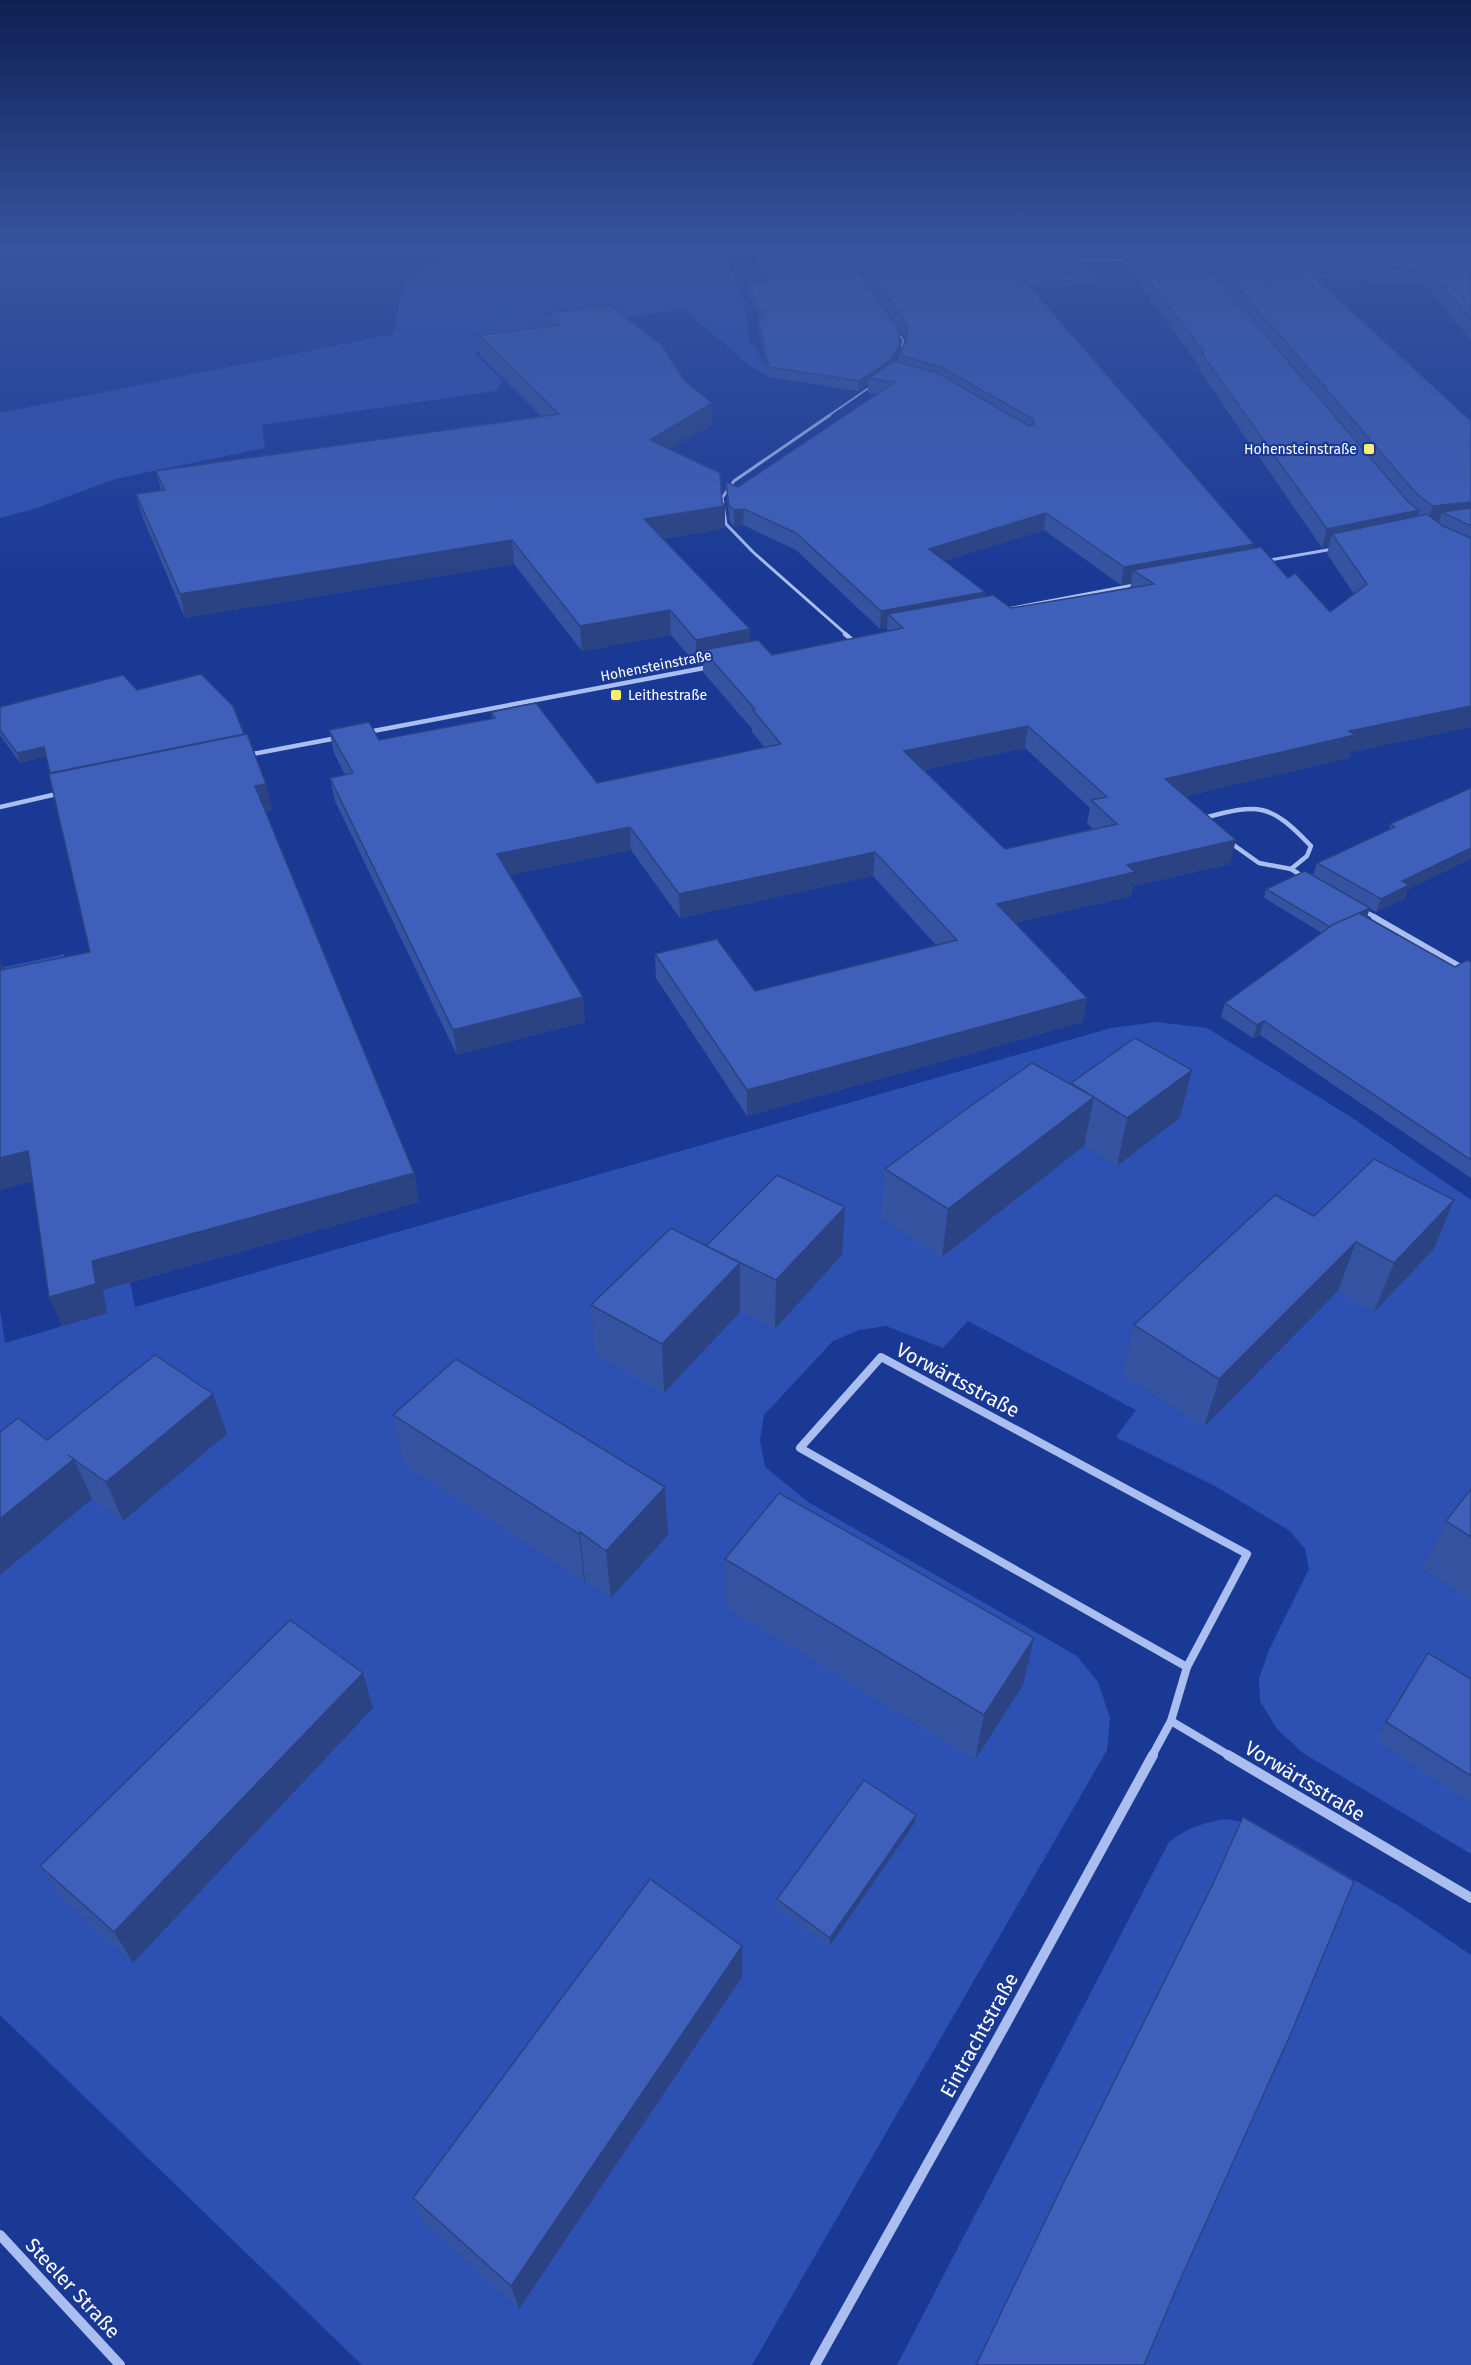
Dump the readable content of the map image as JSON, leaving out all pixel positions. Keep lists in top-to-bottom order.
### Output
{
  "streets": {
    "street": [
      "Hohensteinstraße",
      "Vorwärtsstraße",
      "Eintrachtstraße",
      "Steeler Straße"
    ]
  },
  "crossings": [
    ["Vorwärtsstraße", "Eintrachtstraße"]
  ],
  "places": {
    "transit": ["Hohensteinstraße", "Leithestraße"]
  }
}
